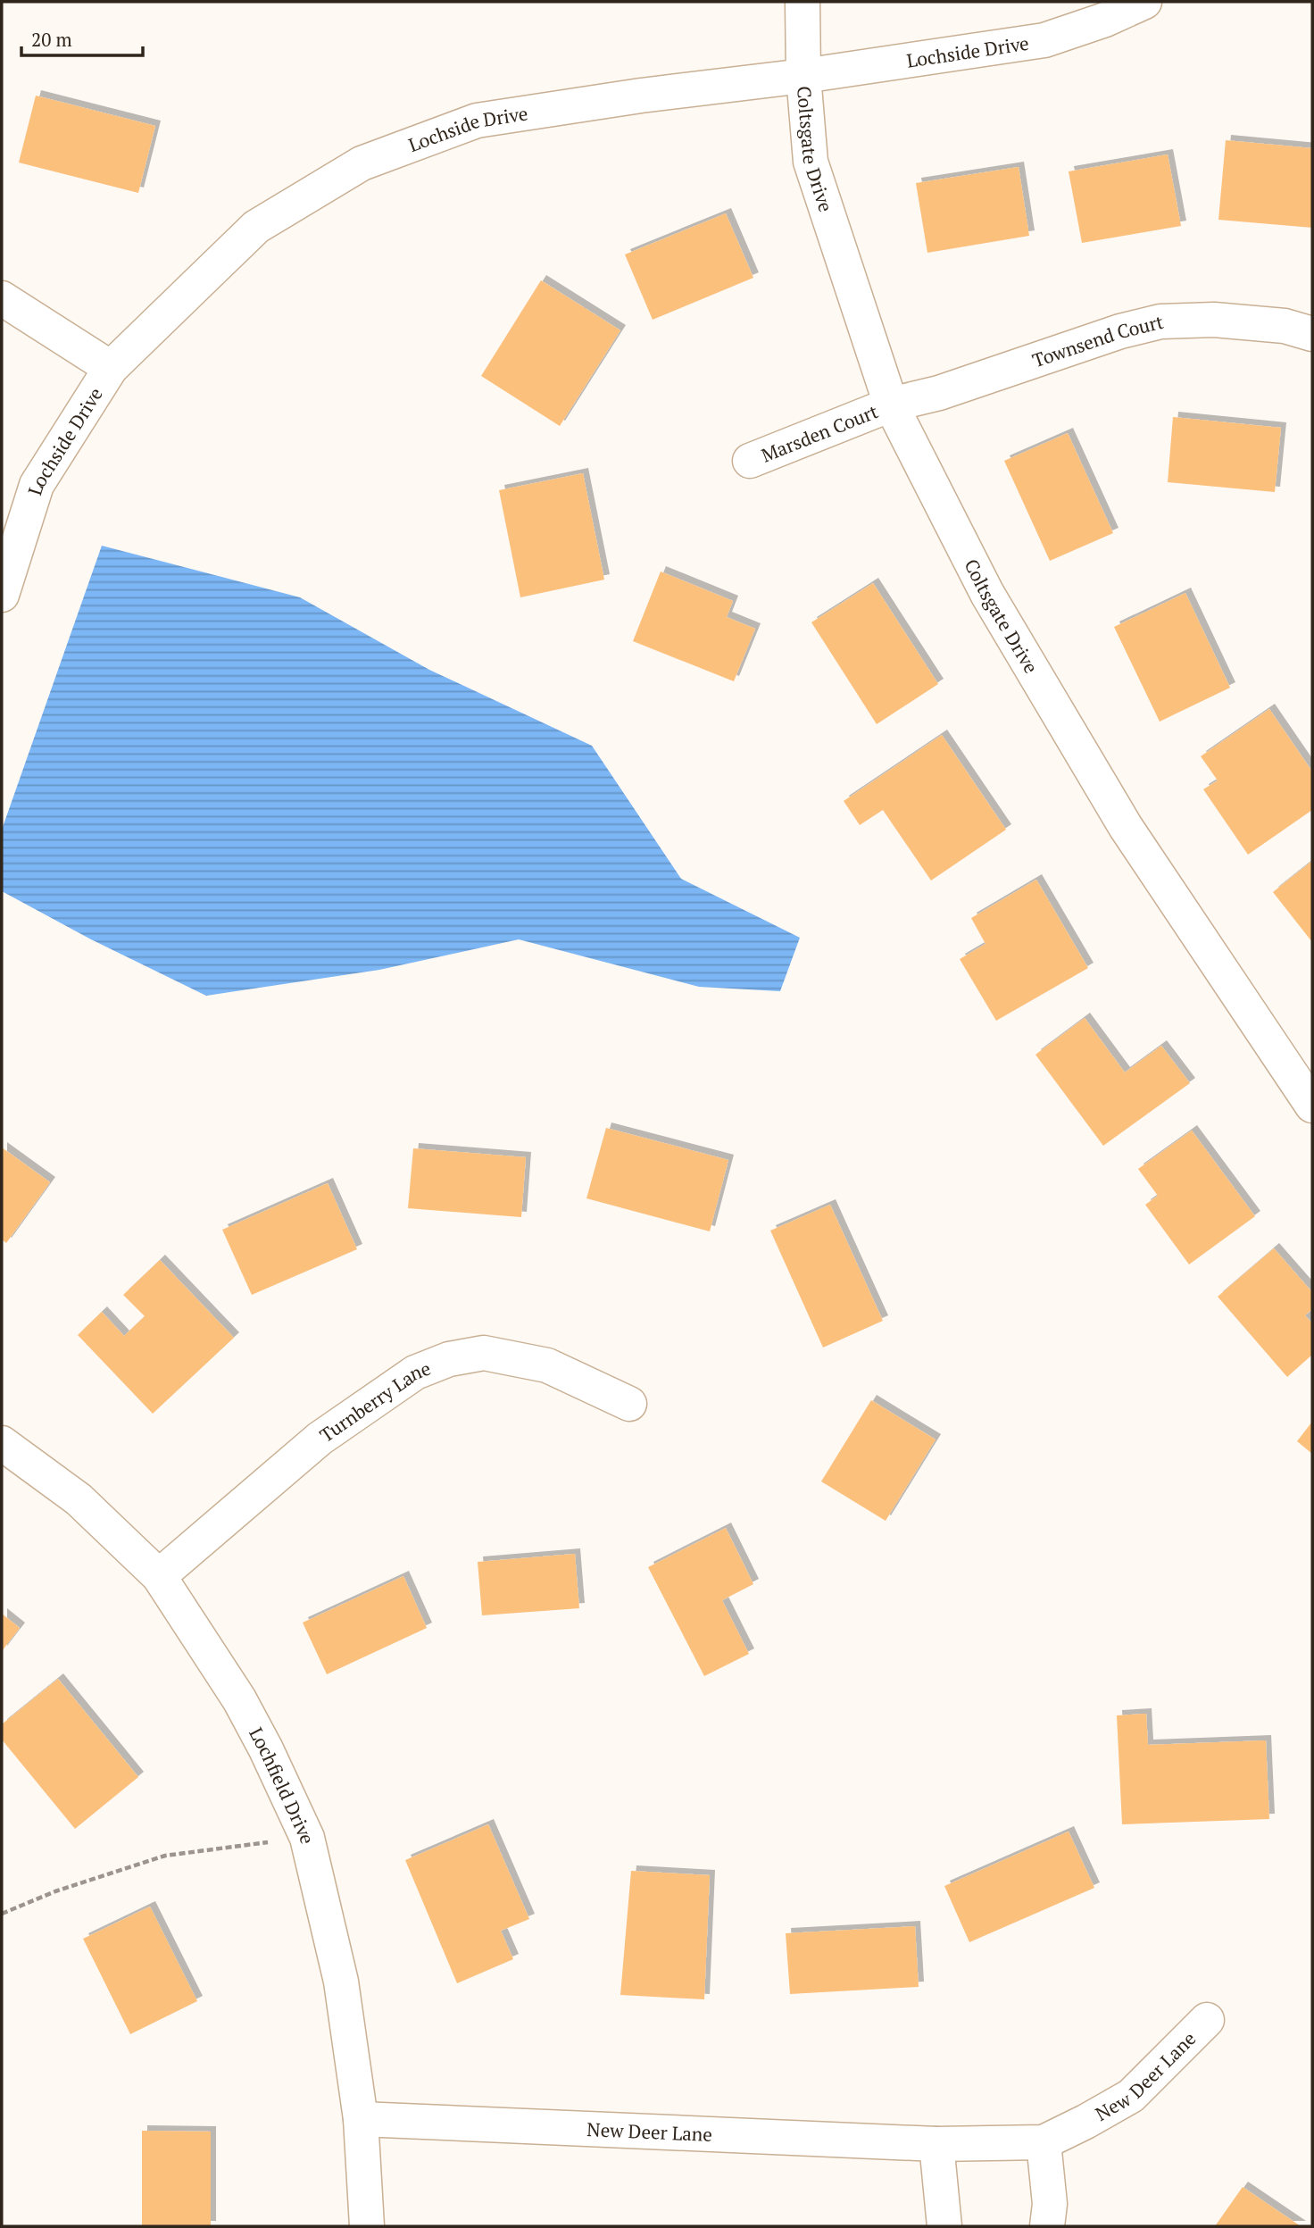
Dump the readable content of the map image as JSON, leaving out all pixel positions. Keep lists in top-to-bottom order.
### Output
{
  "streets": {
    "street": [
      "Lochside Drive",
      "Coltsgate Drive",
      "Townsend Court",
      "Marsden Court",
      "Turnberry Lane",
      "Lochfield Drive",
      "New Deer Lane"
    ]
  },
  "crossings": [
    ["Lochside Drive", "Coltsgate Drive"],
    ["Coltsgate Drive", "Townsend Court"],
    ["Coltsgate Drive", "Marsden Court"],
    ["Townsend Court", "Marsden Court"],
    ["Turnberry Lane", "Lochfield Drive"],
    ["Lochfield Drive", "New Deer Lane"]
  ],
  "scale_bar": "20 m"
}
